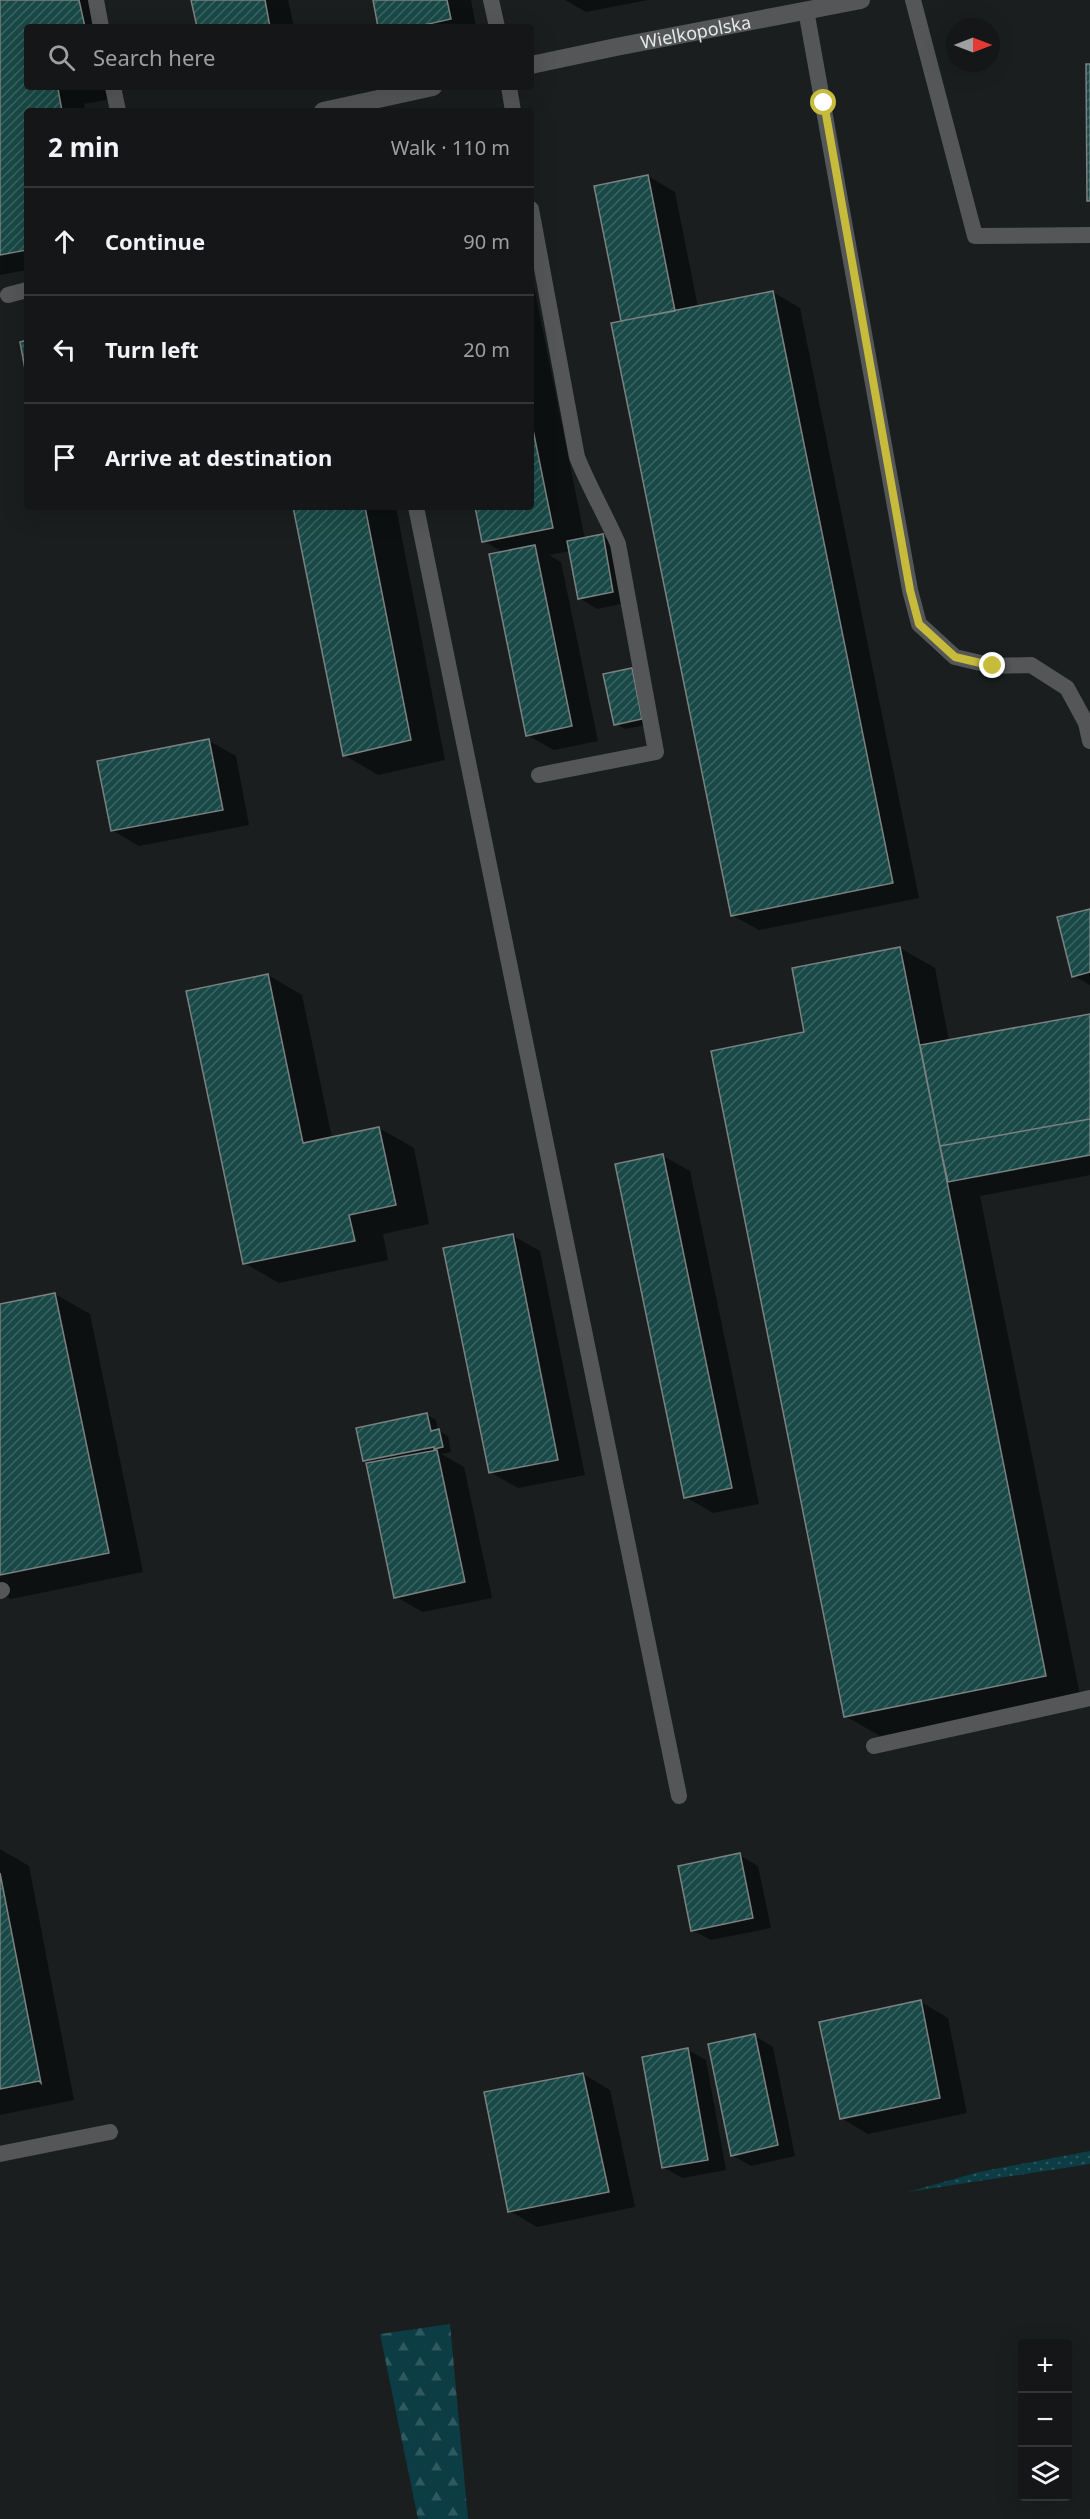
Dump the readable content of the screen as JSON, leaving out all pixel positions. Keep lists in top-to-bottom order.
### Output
{
  "streets": {
    "street": ["Wielkopolska"]
  },
  "north": "right",
  "page": {
    "search": "Search here",
    "heading": ["2 min", "Walk · 110 m"],
    "list": [
      ["Continue", "90 m"],
      ["Turn left", "20 m"],
      "Arrive at destination"
    ],
    "map_buttons": ["+", "−"]
  }
}
